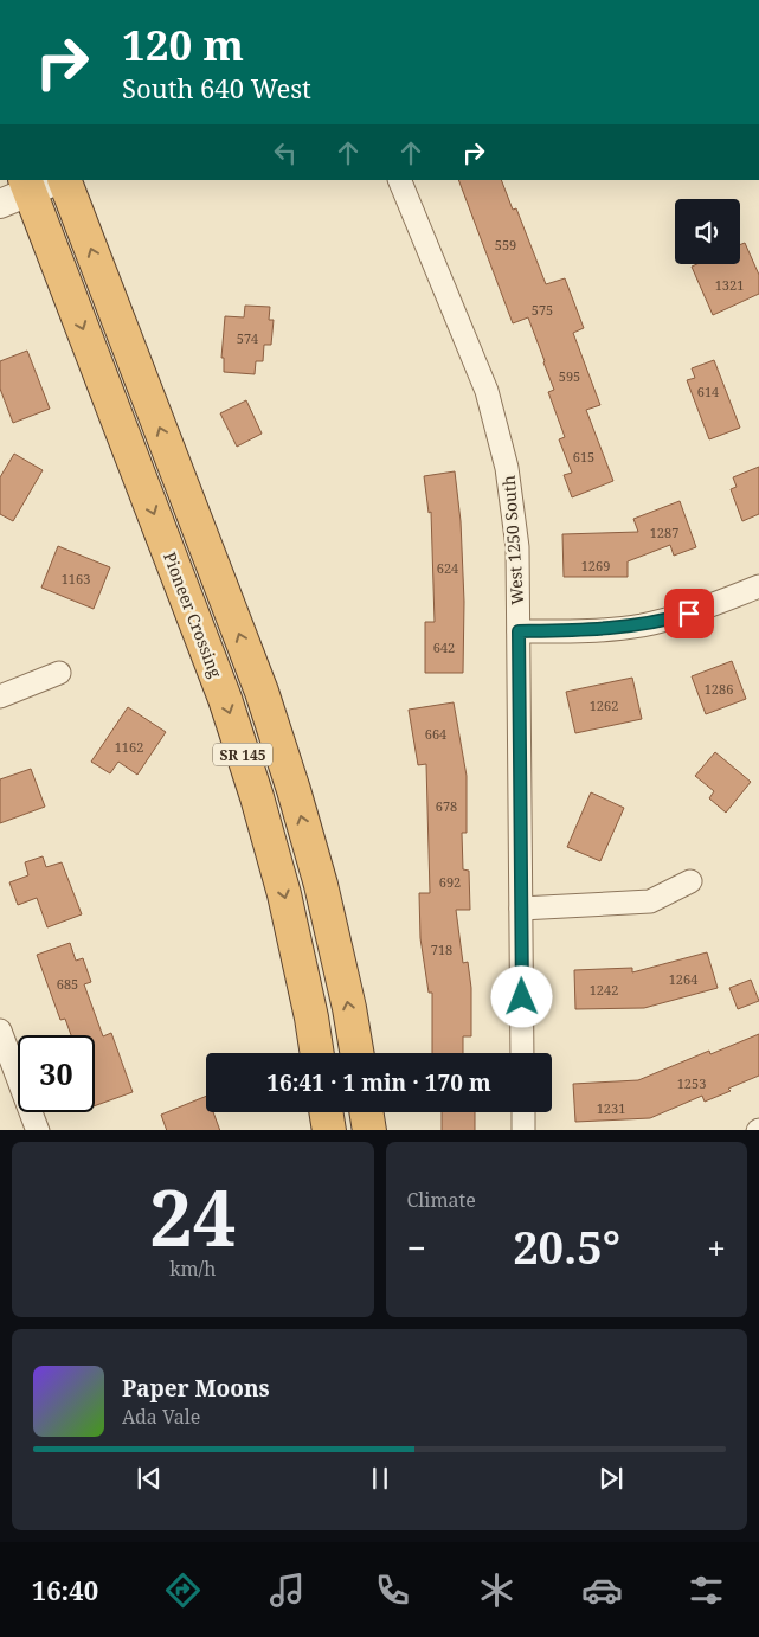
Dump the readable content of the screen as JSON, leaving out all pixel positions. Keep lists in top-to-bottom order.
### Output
{
  "streets": {
    "highway": ["Pioneer Crossing", "SR 145"],
    "street": ["West 1250 South"]
  },
  "house_numbers": [
    "559",
    "1321",
    "575",
    "574",
    "595",
    "614",
    "615",
    "1287",
    "1269",
    "624",
    "1163",
    "642",
    "1286",
    "1262",
    "664",
    "1162",
    "678",
    "692",
    "718",
    "1264",
    "685",
    "1242",
    "1253",
    "1231"
  ],
  "page": {
    "turn": ["120 m", "South 640 West"],
    "limit": "30",
    "trip": "16:41 · 1 min · 170 m",
    "tile": [
      ["24", "km/h"],
      "Climate"
    ],
    "heat": ["−", "20.5°", "+"],
    "song": ["Paper Moons", "Ada Vale"],
    "tabs": "16:40"
  }
}
